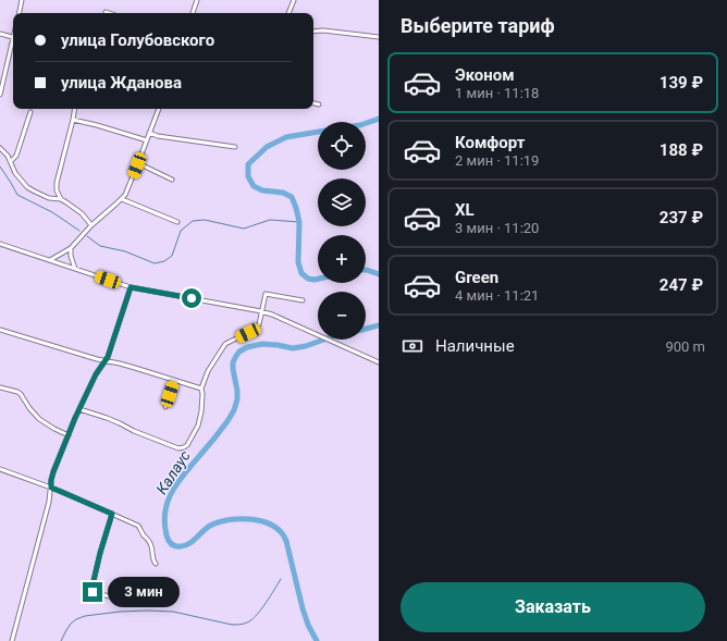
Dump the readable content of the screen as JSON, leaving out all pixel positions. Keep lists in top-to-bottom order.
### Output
{
  "water": ["Калаус"],
  "page": {
    "heading": "Выберите тариф",
    "banner": ["улица Голубовского", "улица Жданова"],
    "list": [
      {
        "name": "Эконом",
        "note": "1 мин · 11:18",
        "value": "139 ₽"
      },
      {
        "name": "Комфорт",
        "note": "2 мин · 11:19",
        "value": "188 ₽"
      },
      {
        "name": "XL",
        "note": "3 мин · 11:20",
        "value": "237 ₽"
      },
      {
        "name": "Green",
        "note": "4 мин · 11:21",
        "value": "247 ₽"
      }
    ],
    "map_buttons": ["+", "−"],
    "pay": ["Наличные", "900 m"],
    "buttons": "Заказать",
    "bubble": "3 мин"
  }
}
